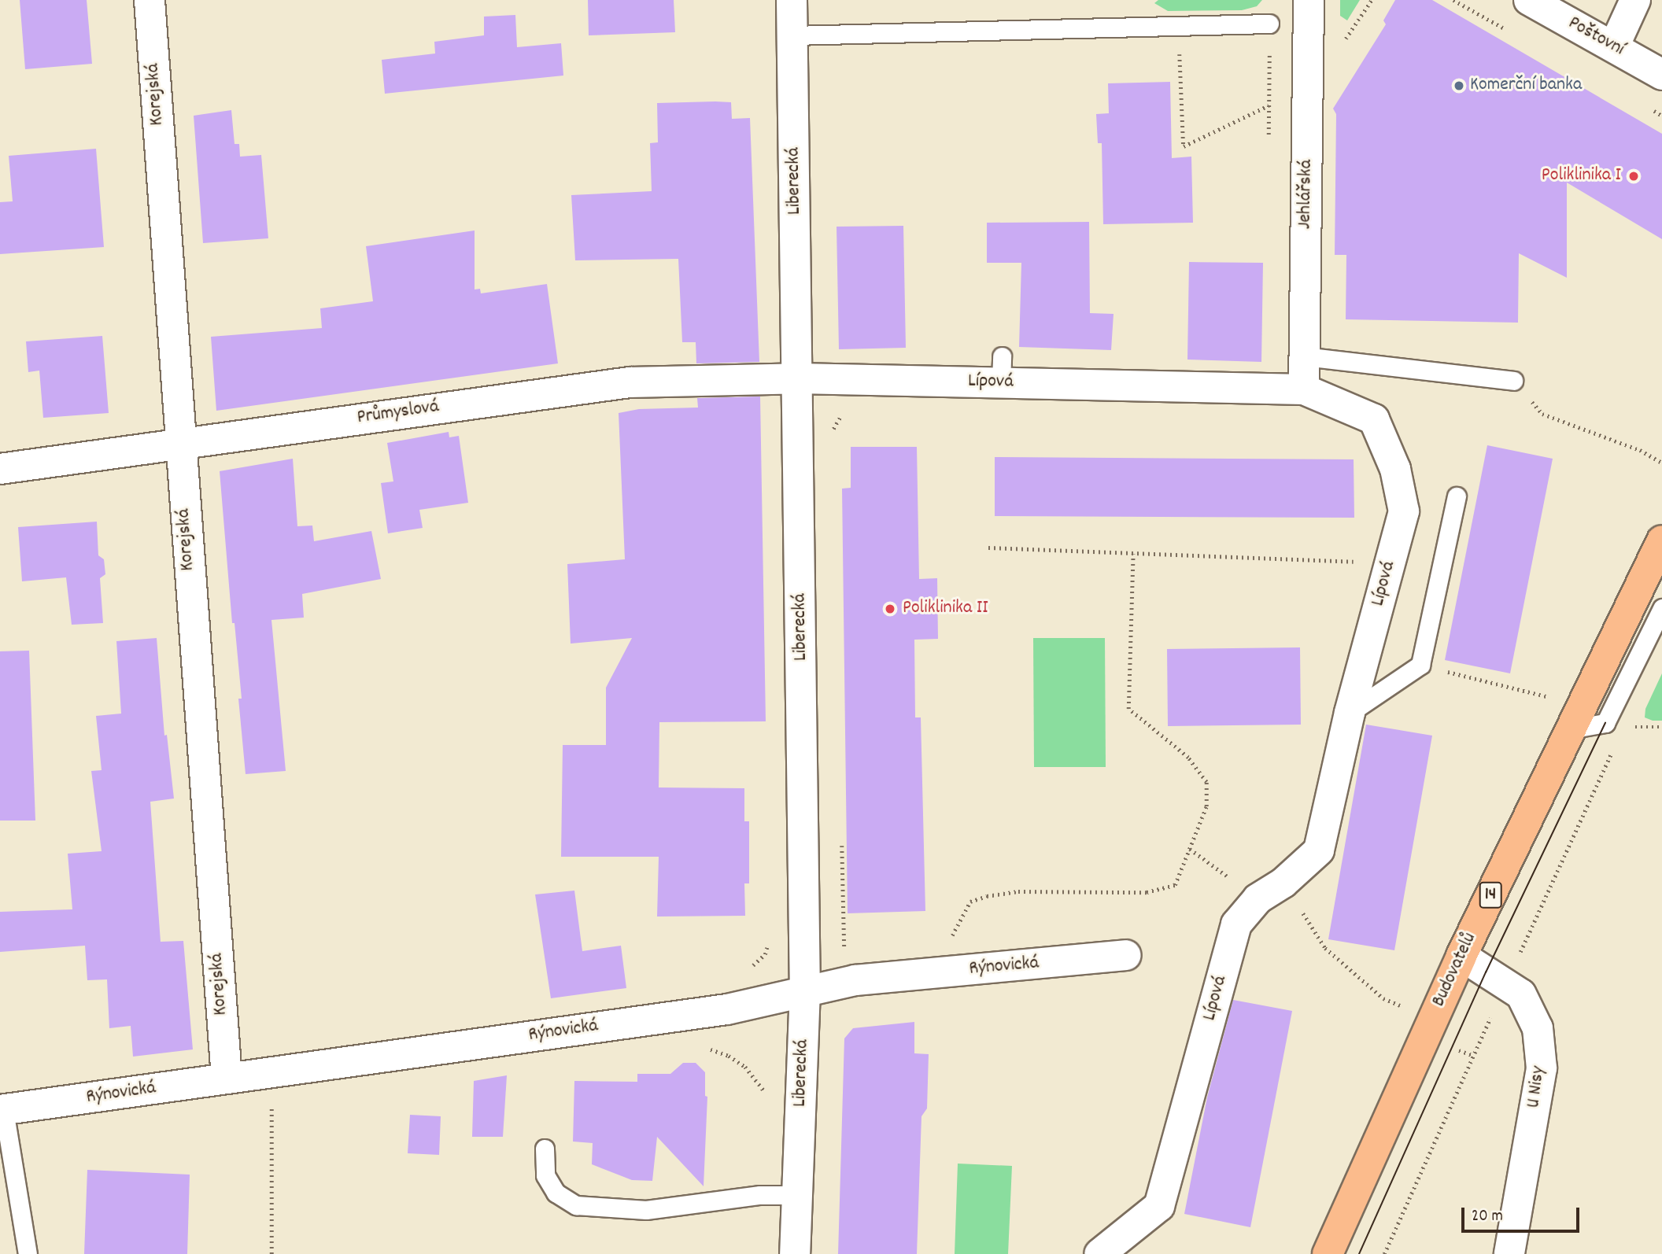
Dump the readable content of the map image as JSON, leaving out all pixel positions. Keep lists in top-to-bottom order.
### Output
{
  "streets": {
    "main road": ["14", "Budovatelů"],
    "street": [
      "Poštovní",
      "Korejská",
      "Liberecká",
      "Jehlářská",
      "Lípová",
      "Průmyslová",
      "Rýnovická",
      "U Nisy"
    ]
  },
  "crossings": [
    ["Korejská", "Průmyslová"],
    ["Korejská", "Rýnovická"],
    ["Liberecká", "Lípová"],
    ["Liberecká", "Průmyslová"],
    ["Liberecká", "Rýnovická"],
    ["Jehlářská", "Lípová"],
    ["Lípová", "Průmyslová"],
    ["Budovatelů", "U Nisy"]
  ],
  "places": ["Komerční banka", "Poliklinika I", "Poliklinika II"],
  "scale_bar": "20 m"
}
